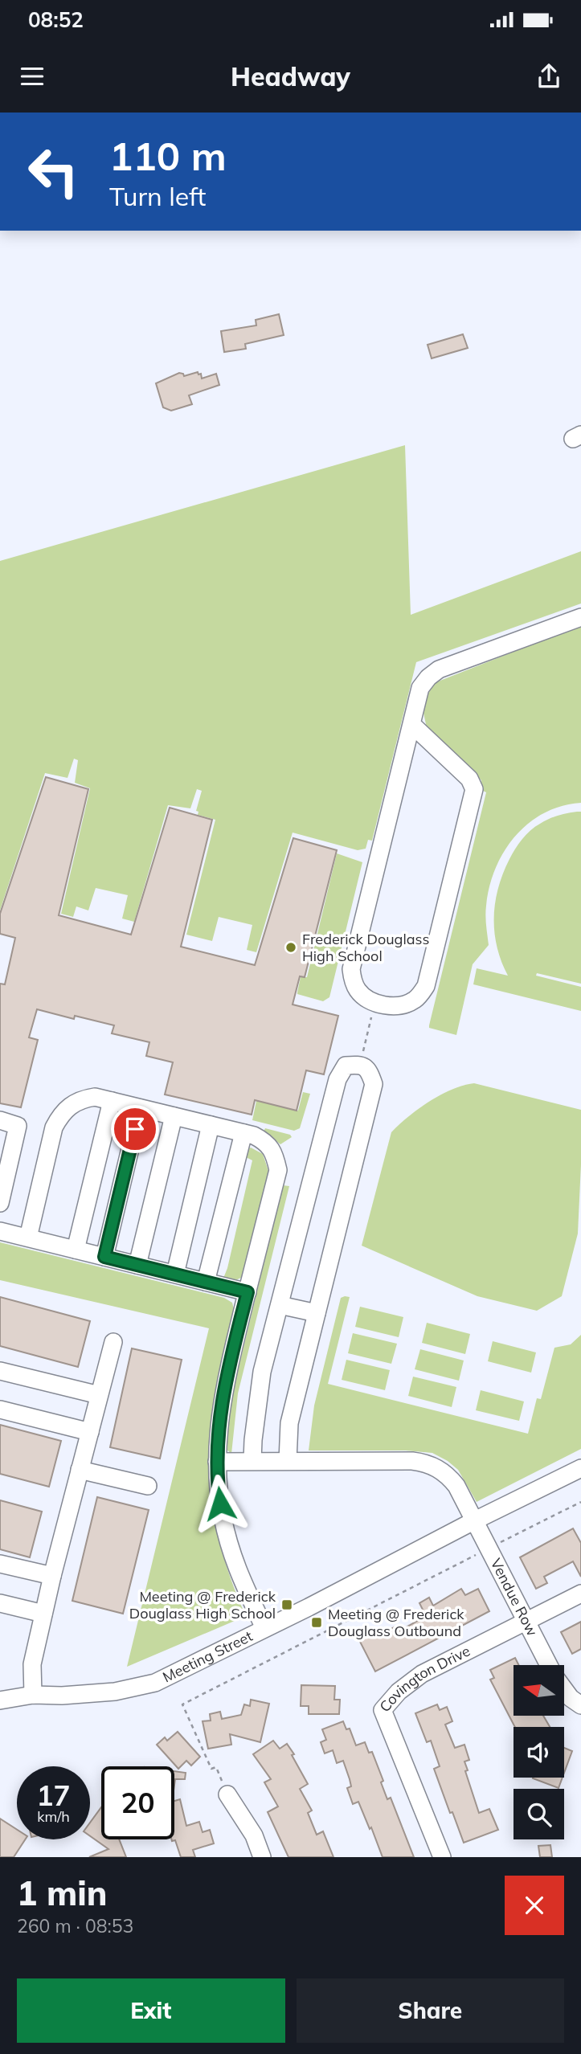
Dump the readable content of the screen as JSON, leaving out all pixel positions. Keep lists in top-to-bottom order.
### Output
{
  "streets": {
    "street": ["Vendue Row", "Meeting Street", "Covington Drive"]
  },
  "crossings": [
    ["Vendue Row", "Meeting Street"],
    ["Vendue Row", "Covington Drive"]
  ],
  "places": {
    "other": ["Frederick Douglass High School"],
    "transit": ["Meeting @ Frederick Douglass High School", "Meeting @ Frederick Douglass Outbound"]
  },
  "north": "left",
  "page": {
    "status": "08:52",
    "header": "Headway",
    "turn": ["110 m", "Turn left"],
    "speed": "17 km/h",
    "limit": "20",
    "heading": ["1 min", "260 m · 08:53"],
    "buttons": ["Exit", "Share"]
  }
}
